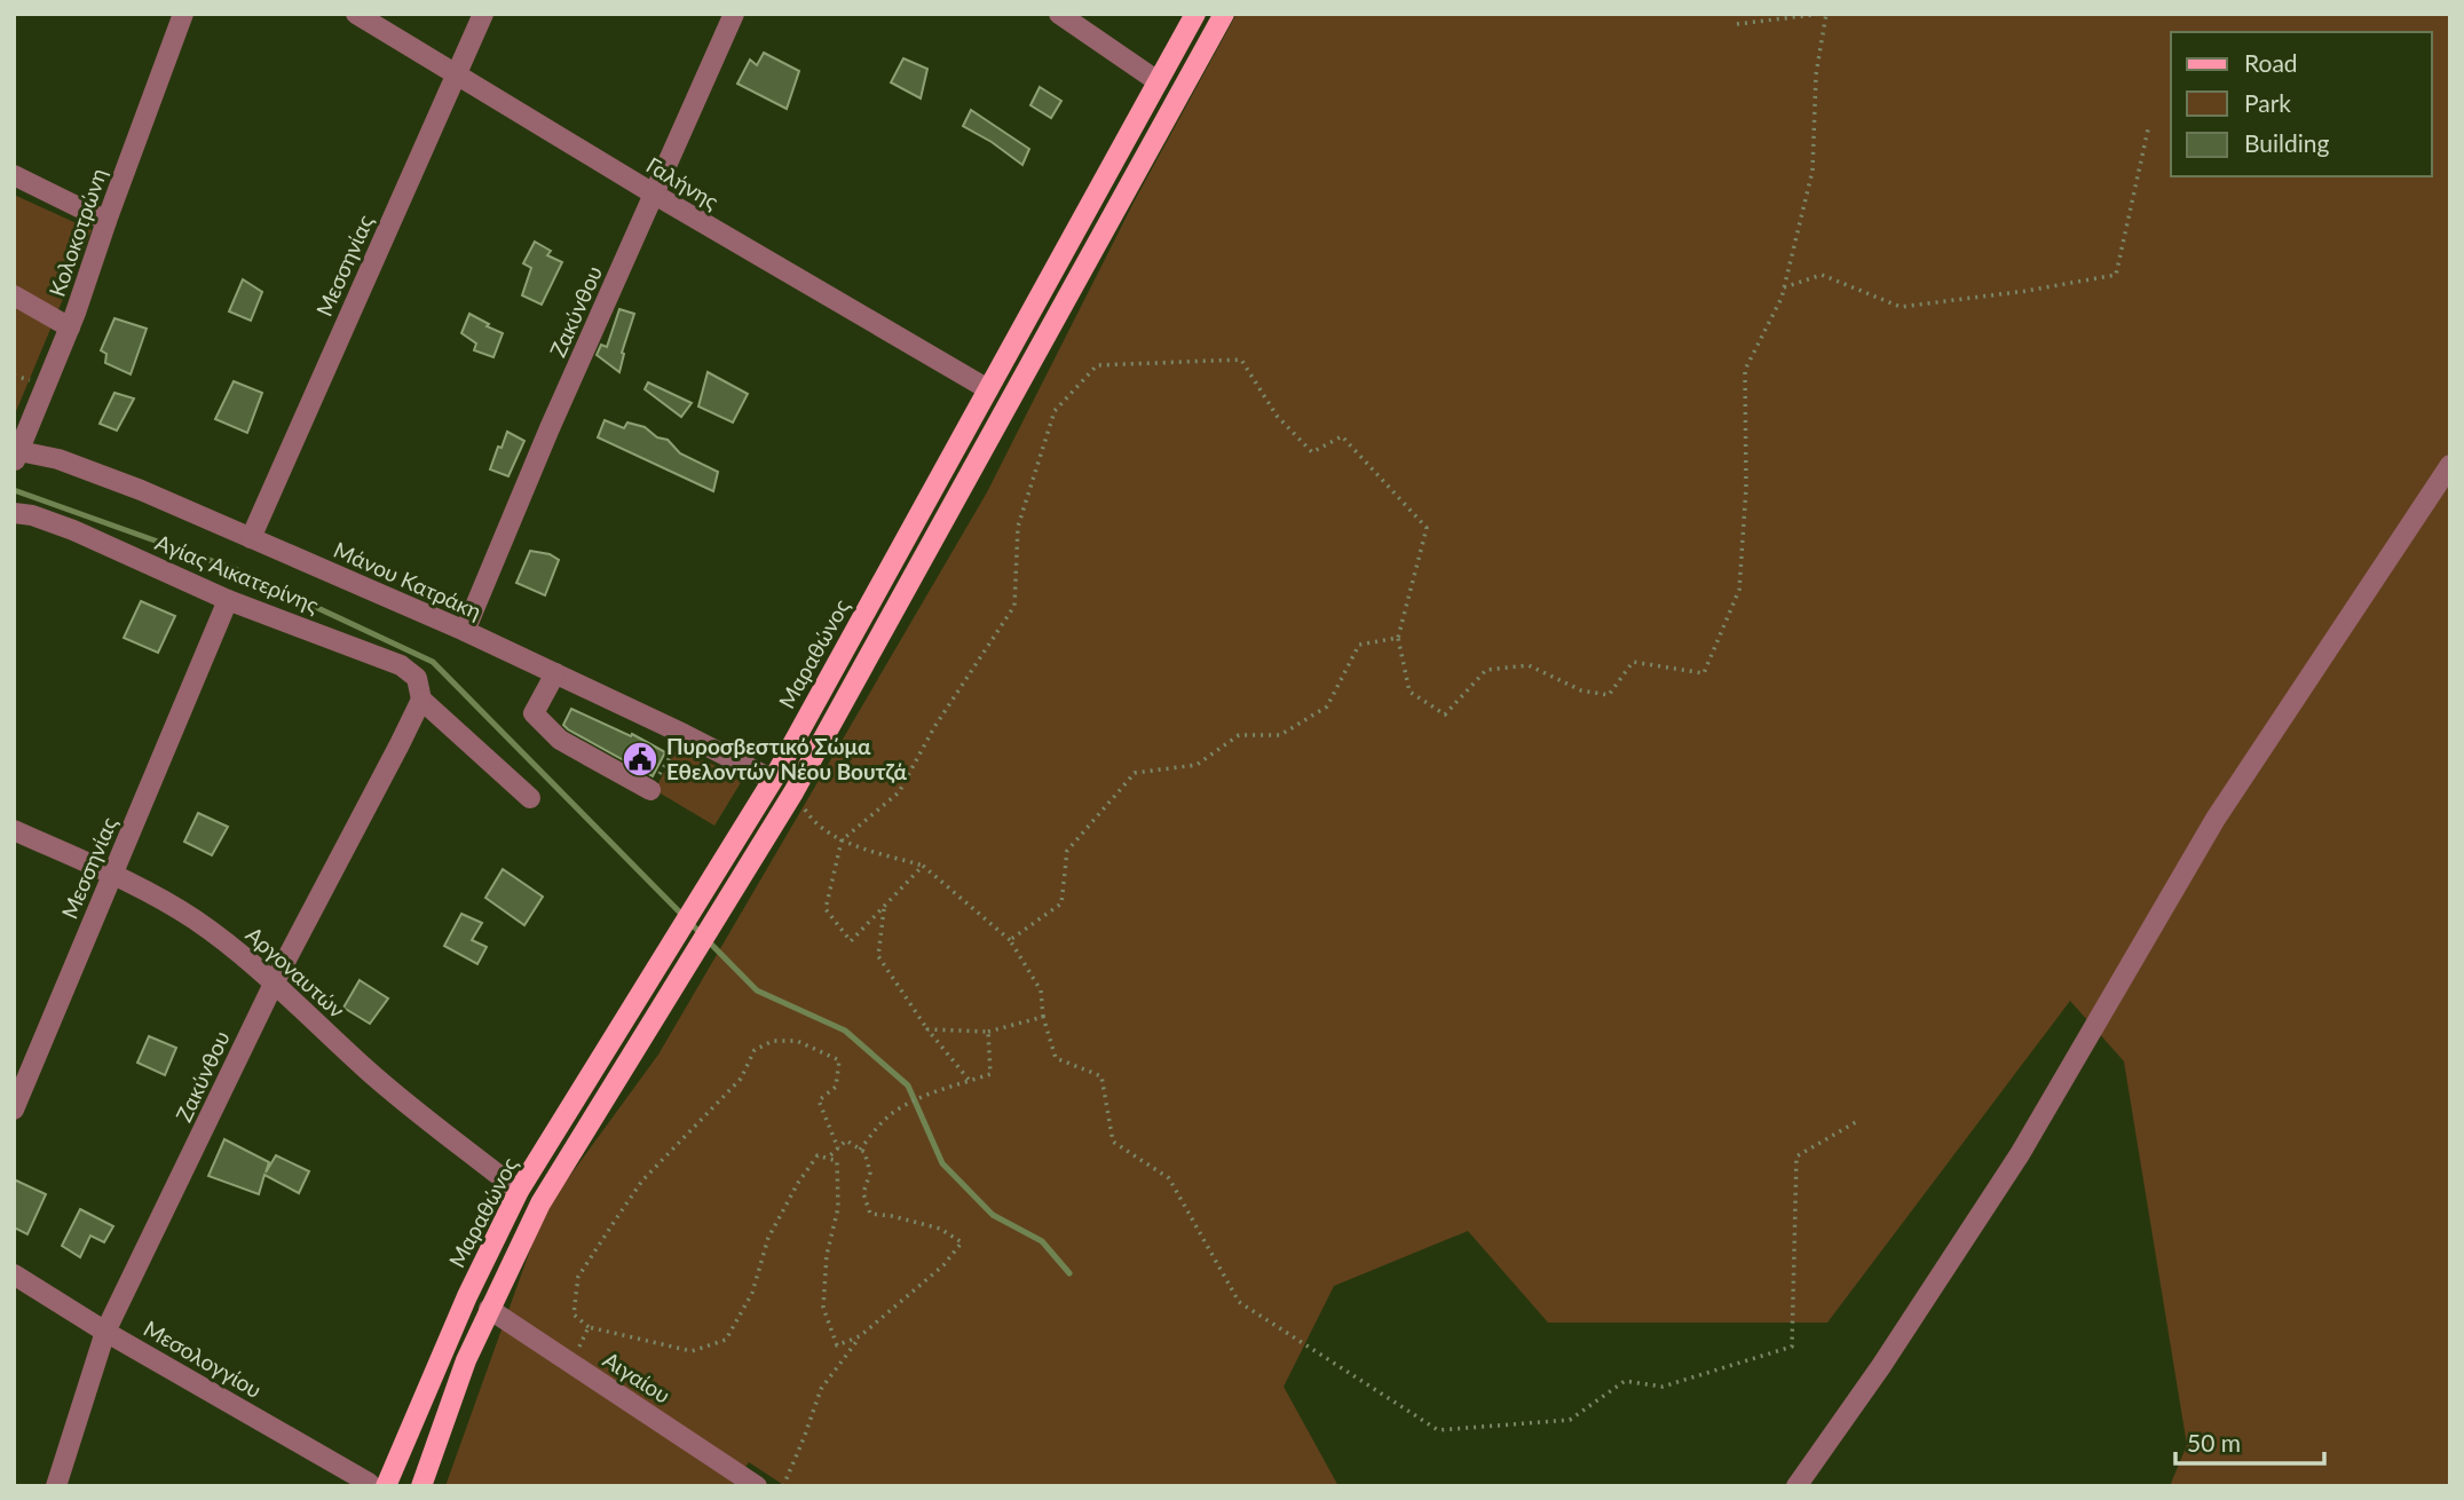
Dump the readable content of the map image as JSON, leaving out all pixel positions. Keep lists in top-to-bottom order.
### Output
{
  "streets": {
    "main road": ["Μαραθώνος"],
    "street": [
      "Γαλήνης",
      "Κολοκοτρώνη",
      "Μεσσηνίας",
      "Ζακύνθου",
      "Αγίας Αικατερίνης",
      "Μάνου Κατράκη",
      "Αργοναυτών",
      "Μεσολογγίου",
      "Αιγαίου"
    ]
  },
  "crossings": [
    ["Γαλήνης", "Μεσσηνίας"],
    ["Γαλήνης", "Ζακύνθου"],
    ["Γαλήνης", "Μαραθώνος"],
    ["Κολοκοτρώνη", "Μάνου Κατράκη"],
    ["Μεσσηνίας", "Αγίας Αικατερίνης"],
    ["Μεσσηνίας", "Μάνου Κατράκη"],
    ["Μεσσηνίας", "Αργοναυτών"],
    ["Ζακύνθου", "Αγίας Αικατερίνης"],
    ["Ζακύνθου", "Μάνου Κατράκη"],
    ["Ζακύνθου", "Αργοναυτών"],
    ["Ζακύνθου", "Μεσολογγίου"],
    ["Μάνου Κατράκη", "Μαραθώνος"],
    ["Μαραθώνος", "Αργοναυτών"],
    ["Μαραθώνος", "Μεσολογγίου"],
    ["Μαραθώνος", "Αιγαίου"]
  ],
  "places": {
    "public building": ["Πυροσβεστικό Σώμα Εθελοντών Νέου Βουτζά"]
  },
  "legend": ["Road", "Park", "Building"],
  "scale_bar": "50 m"
}
